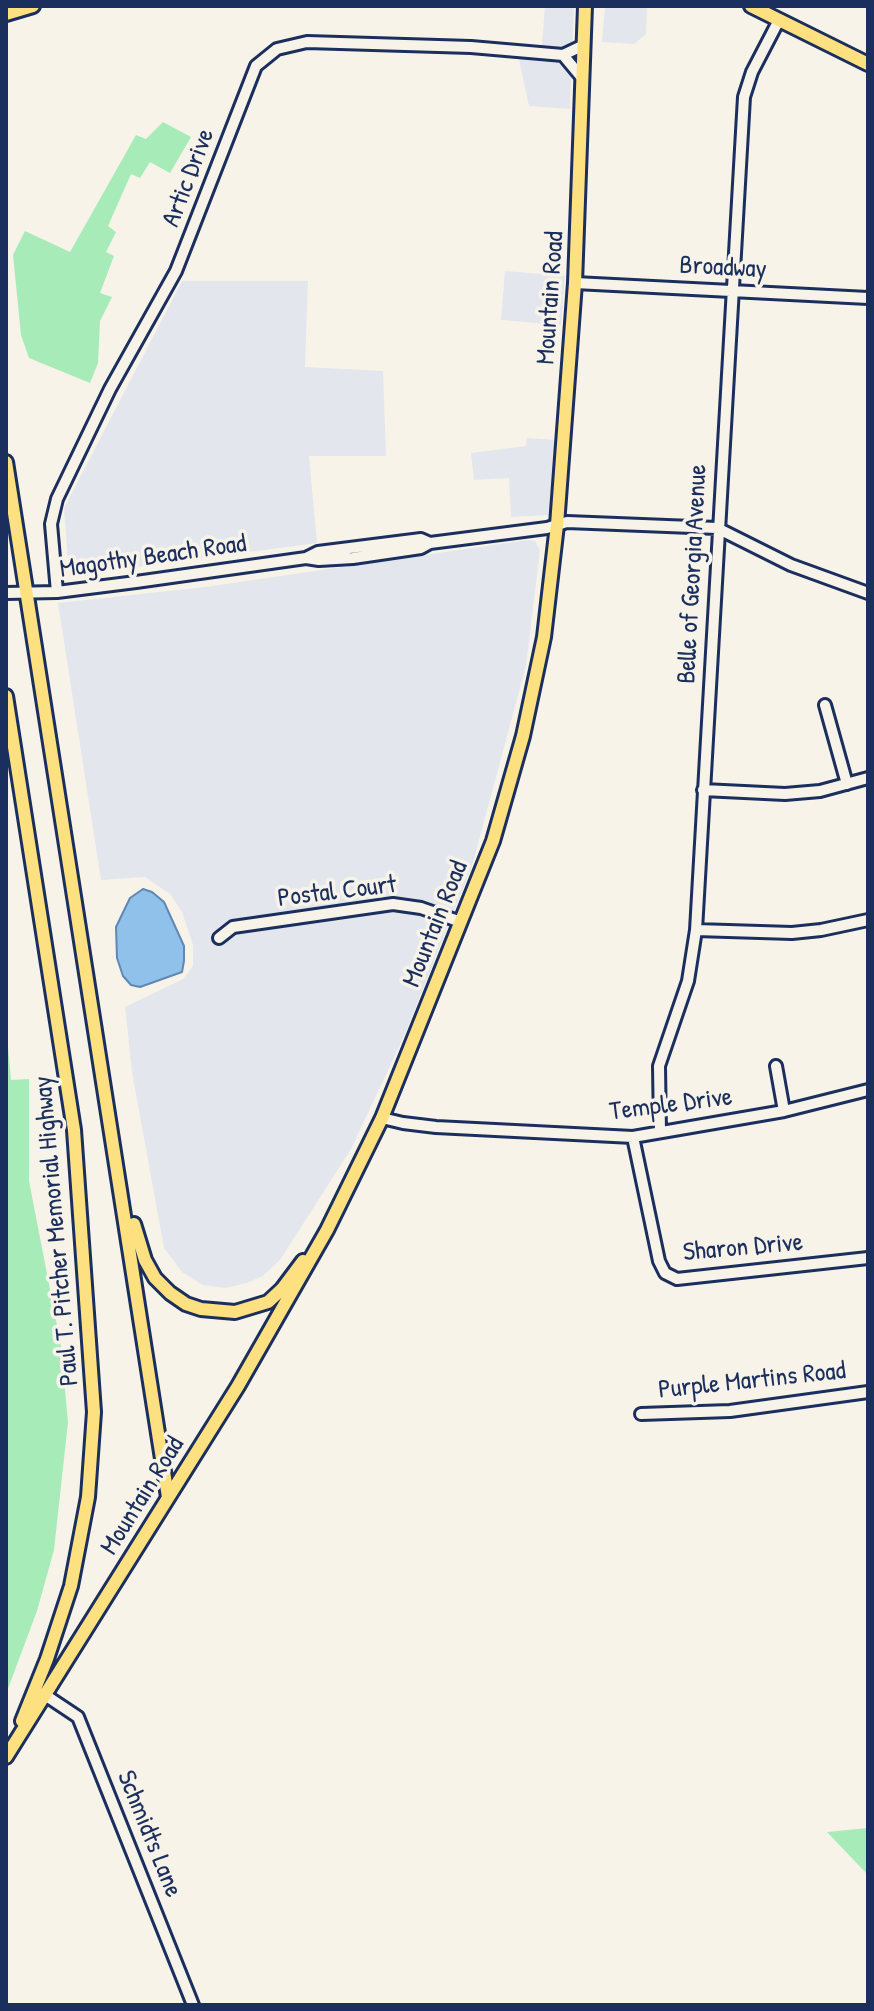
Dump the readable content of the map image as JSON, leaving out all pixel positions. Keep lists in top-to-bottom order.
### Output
{
  "streets": {
    "main road": ["Mountain Road", "Paul T. Pitcher Memorial Highway"],
    "street": [
      "Artic Drive",
      "Broadway",
      "Magothy Beach Road",
      "Belle of Georgia Avenue",
      "Postal Court",
      "Temple Drive",
      "Sharon Drive",
      "Purple Martins Road",
      "Schmidts Lane"
    ]
  },
  "crossings": [
    ["Artic Drive", "Magothy Beach Road"],
    ["Broadway", "Mountain Road"],
    ["Broadway", "Belle of Georgia Avenue"],
    ["Mountain Road", "Magothy Beach Road"],
    ["Mountain Road", "Postal Court"],
    ["Mountain Road", "Temple Drive"],
    ["Mountain Road", "Paul T. Pitcher Memorial Highway"],
    ["Mountain Road", "Schmidts Lane"],
    ["Magothy Beach Road", "Belle of Georgia Avenue"],
    ["Belle of Georgia Avenue", "Temple Drive"],
    ["Temple Drive", "Sharon Drive"]
  ]
}
